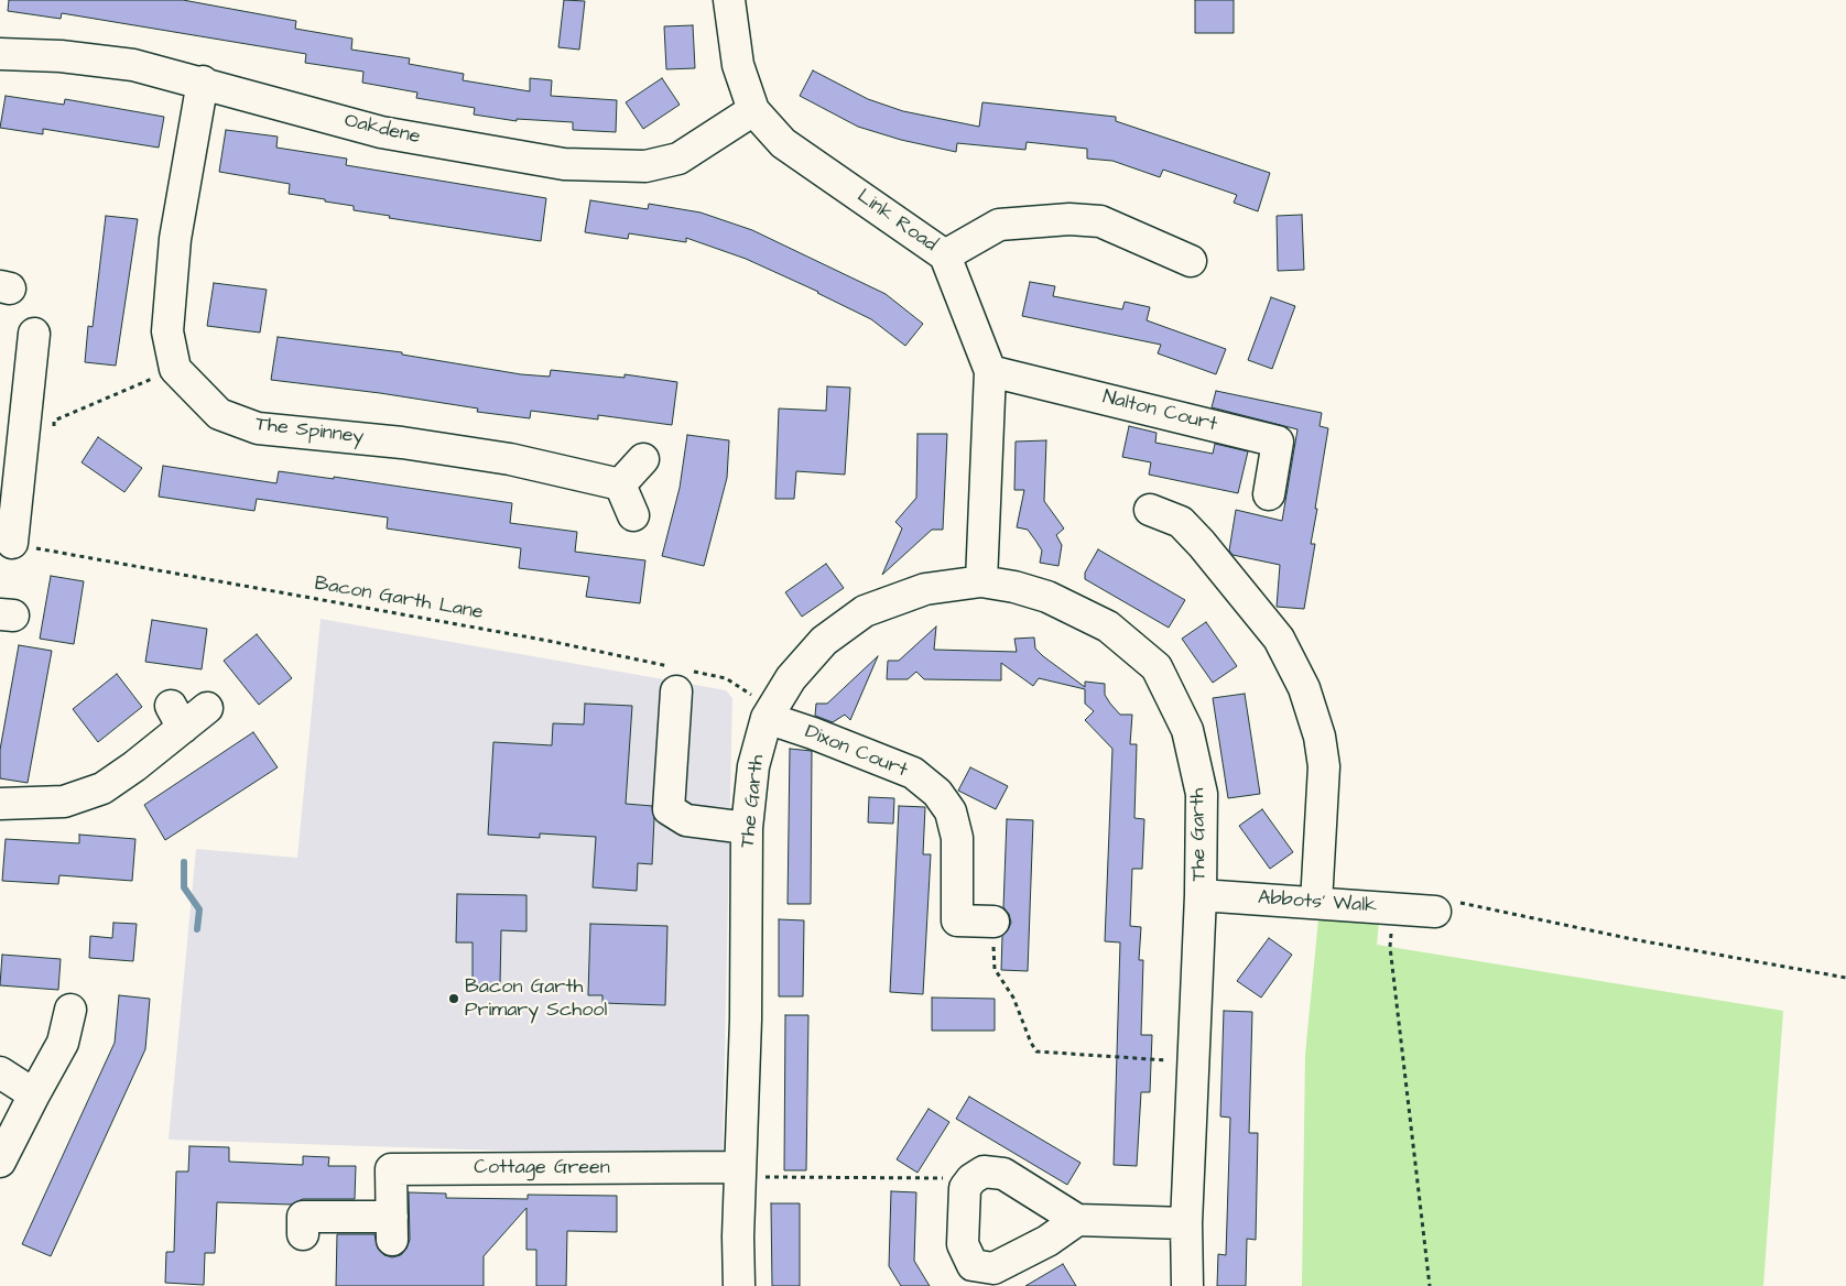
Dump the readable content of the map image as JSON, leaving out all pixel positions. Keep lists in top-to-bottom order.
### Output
{
  "streets": {
    "street": [
      "Oakdene",
      "Link Road",
      "Nalton Court",
      "The Spinney",
      "Dixon Court",
      "The Garth",
      "Abbots' Walk",
      "Cottage Green"
    ],
    "path": ["Bacon Garth Lane"]
  },
  "crossings": [
    ["Oakdene", "Link Road"],
    ["Link Road", "Nalton Court"],
    ["Link Road", "The Garth"],
    ["Bacon Garth Lane", "Dixon Court"],
    ["Bacon Garth Lane", "The Garth"],
    ["Dixon Court", "The Garth"],
    ["The Garth", "Abbots' Walk"],
    ["The Garth", "Cottage Green"]
  ],
  "places": ["Bacon Garth Primary School"]
}
